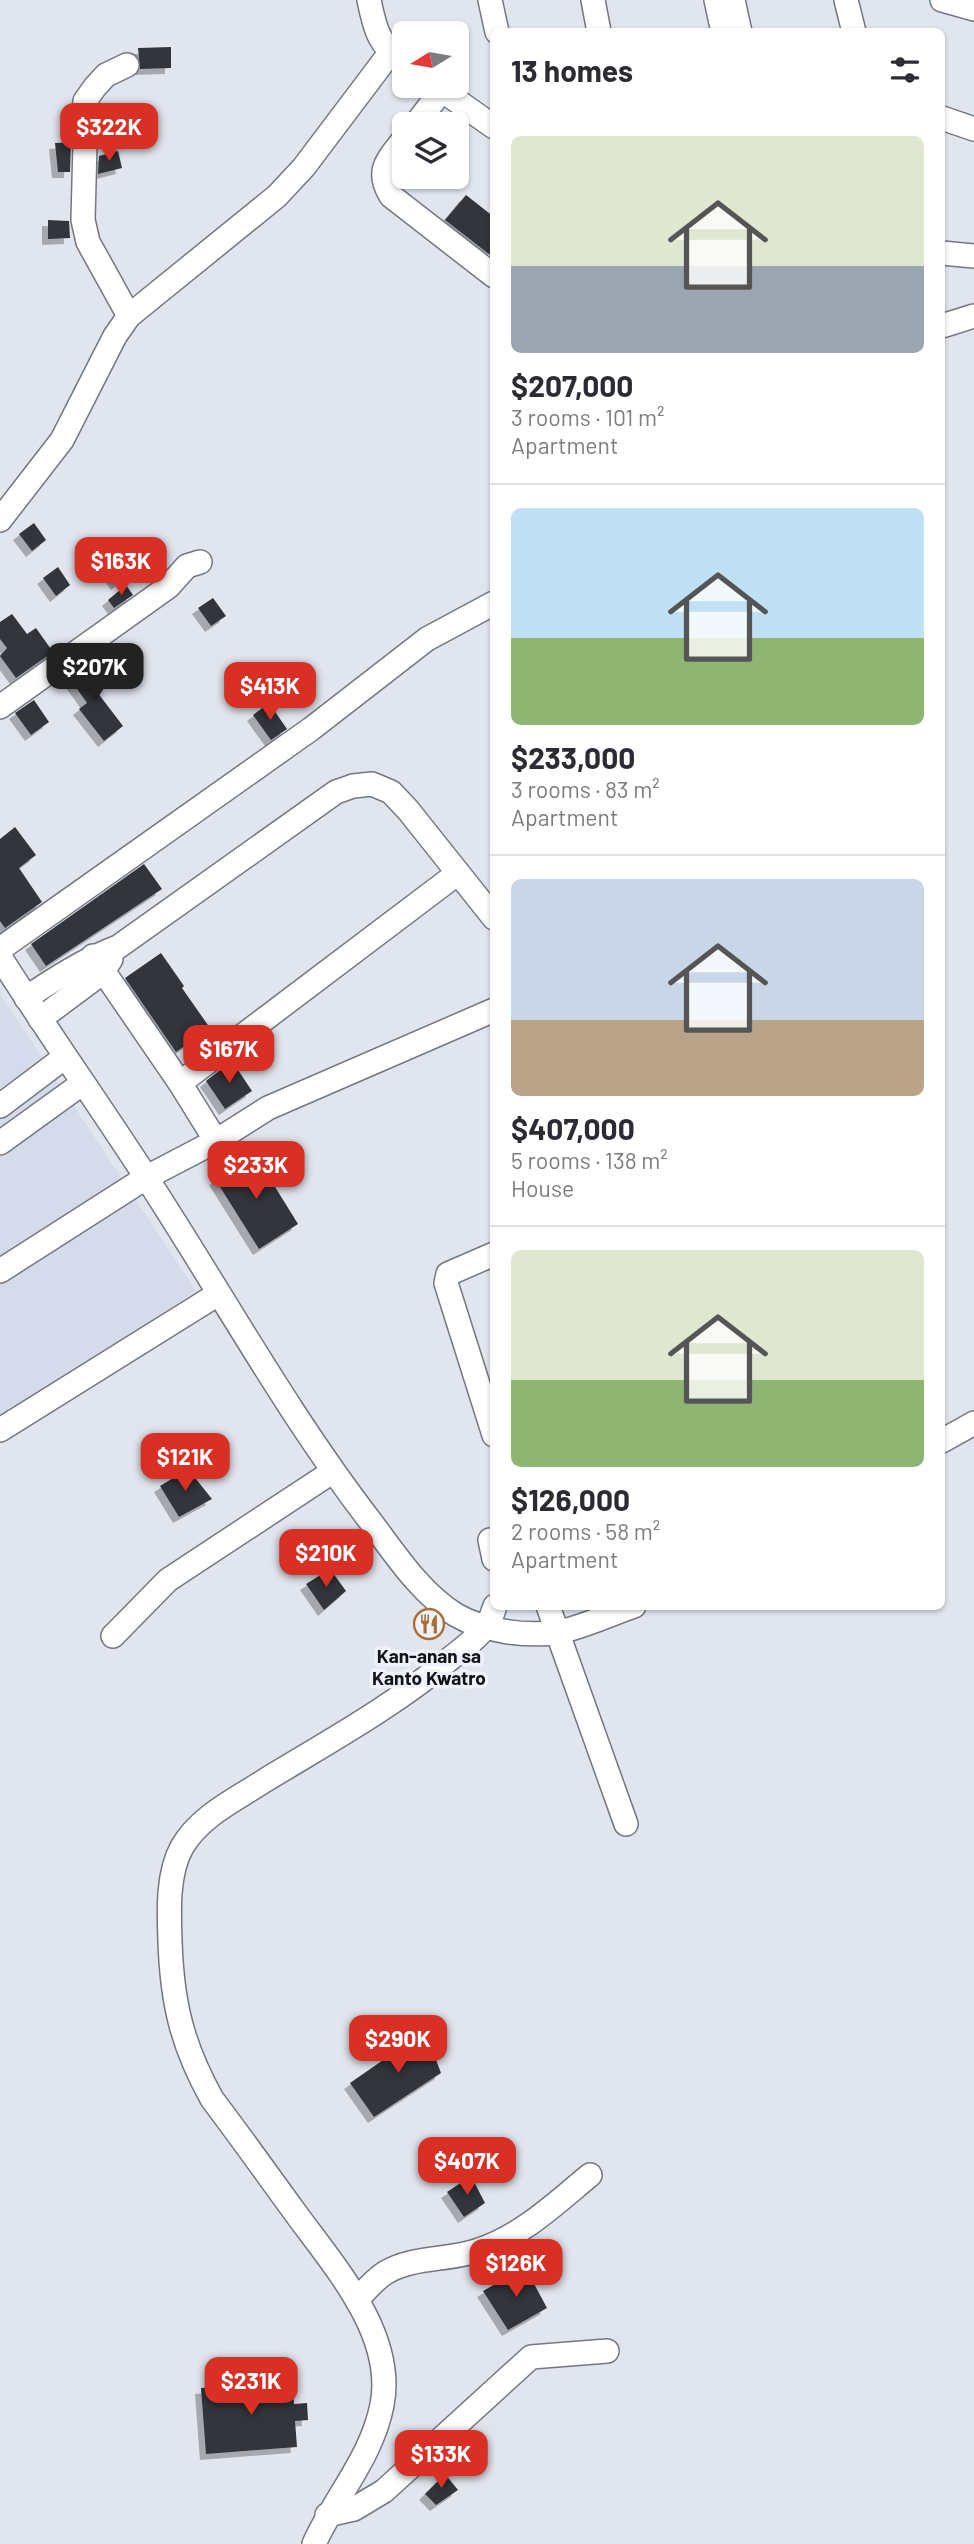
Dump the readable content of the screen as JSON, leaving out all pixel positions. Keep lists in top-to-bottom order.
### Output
{
  "places": {
    "restaurant": ["Kan-anan sa Kanto Kwatro"]
  },
  "north": "left",
  "page": {
    "heading": "13 homes",
    "price": [
      "$322K",
      "$163K",
      "$207K",
      "$413K",
      "$167K",
      "$233K",
      "$121K",
      "$210K",
      "$290K",
      "$407K",
      "$126K",
      "$231K",
      "$133K"
    ],
    "list": [
      {
        "name": "$207,000",
        "note": "3 rooms · 101 m² · Apartment"
      },
      {
        "name": "$233,000",
        "note": "3 rooms · 83 m² · Apartment"
      },
      {
        "name": "$407,000",
        "note": "5 rooms · 138 m² · House"
      },
      {
        "name": "$126,000",
        "note": "2 rooms · 58 m² · Apartment"
      }
    ]
  }
}
